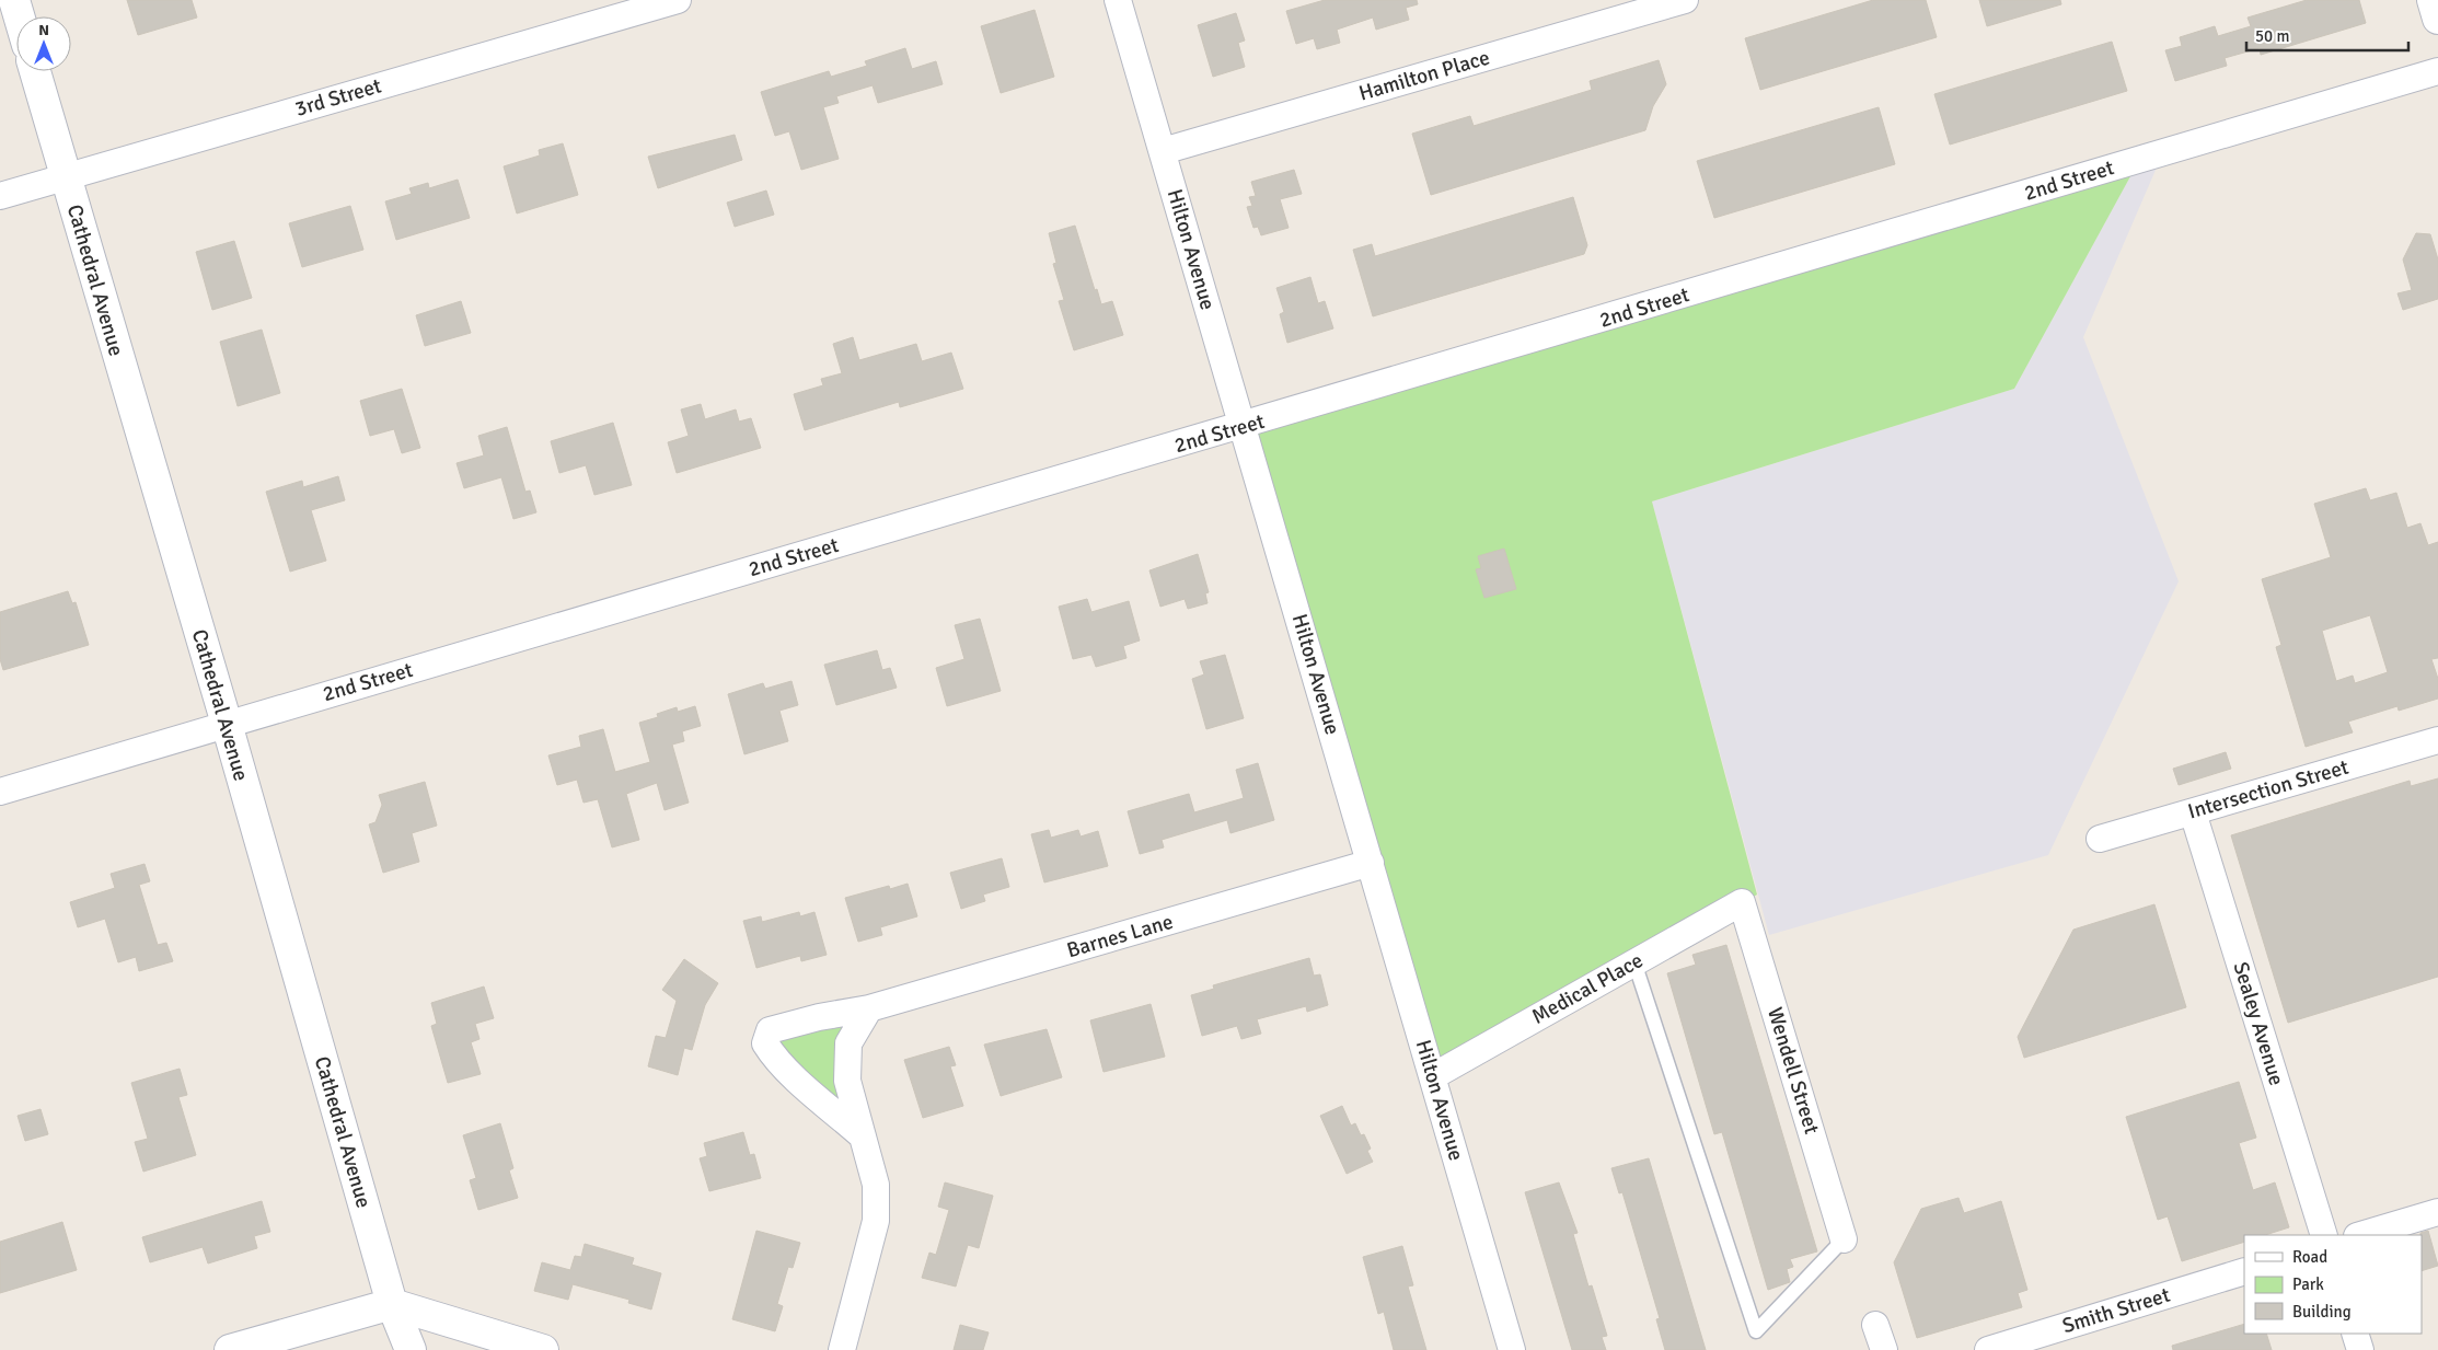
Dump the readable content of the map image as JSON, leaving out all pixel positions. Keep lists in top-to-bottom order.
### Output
{
  "streets": {
    "street": [
      "Hamilton Place",
      "3rd Street",
      "2nd Street",
      "Hilton Avenue",
      "Cathedral Avenue",
      "Intersection Street",
      "Barnes Lane",
      "Medical Place",
      "Sealey Avenue",
      "Wendell Street",
      "Smith Street"
    ]
  },
  "crossings": [
    ["Hamilton Place", "Hilton Avenue"],
    ["3rd Street", "Cathedral Avenue"],
    ["2nd Street", "Hilton Avenue"],
    ["2nd Street", "Cathedral Avenue"],
    ["Hilton Avenue", "Barnes Lane"],
    ["Hilton Avenue", "Medical Place"],
    ["Intersection Street", "Sealey Avenue"],
    ["Medical Place", "Wendell Street"]
  ],
  "legend": ["Road", "Park", "Building"],
  "scale_bar": "50 m",
  "north": "top"
}
